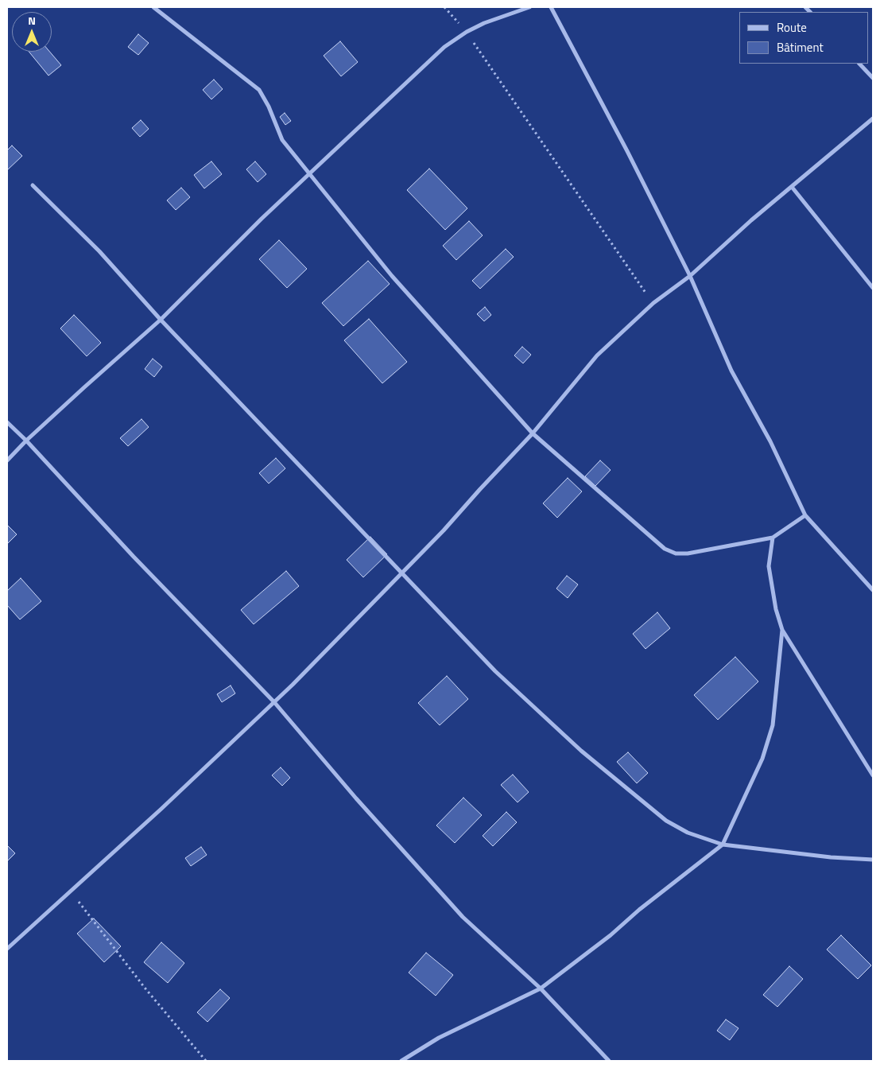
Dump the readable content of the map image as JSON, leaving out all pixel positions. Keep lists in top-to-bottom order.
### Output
{
  "legend": ["Route", "Bâtiment"],
  "north": "top"
}
